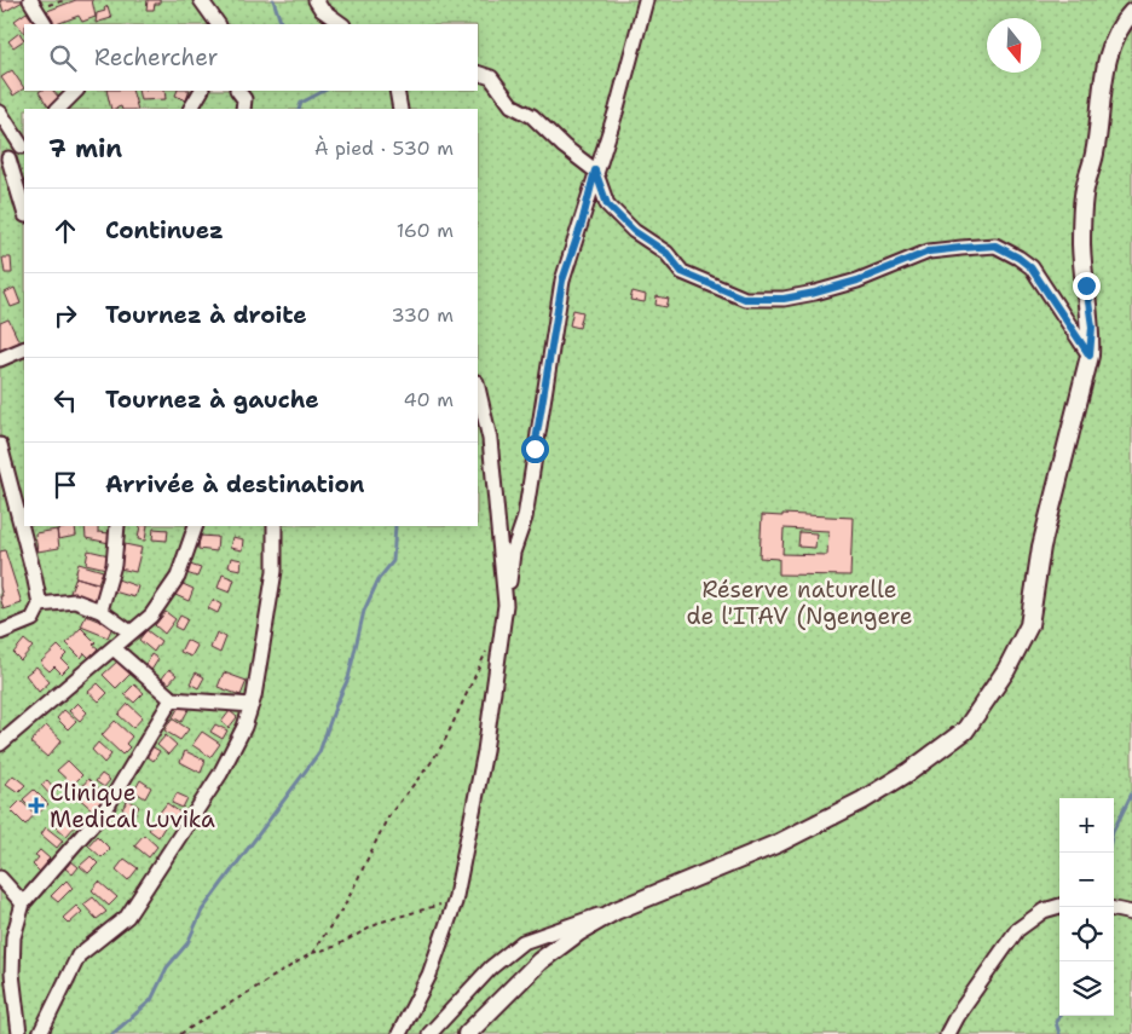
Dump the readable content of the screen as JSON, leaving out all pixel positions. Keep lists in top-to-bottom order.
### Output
{
  "parks": ["Réserve naturelle de l'ITAV (Ngengere"],
  "places": {
    "health": ["Clinique Medical Luvika"]
  },
  "north": "bottom",
  "page": {
    "search": "Rechercher",
    "heading": ["7 min", "À pied · 530 m"],
    "list": [
      ["Continuez", "160 m"],
      ["Tournez à droite", "330 m"],
      ["Tournez à gauche", "40 m"],
      "Arrivée à destination"
    ],
    "map_buttons": ["+", "−"]
  }
}
